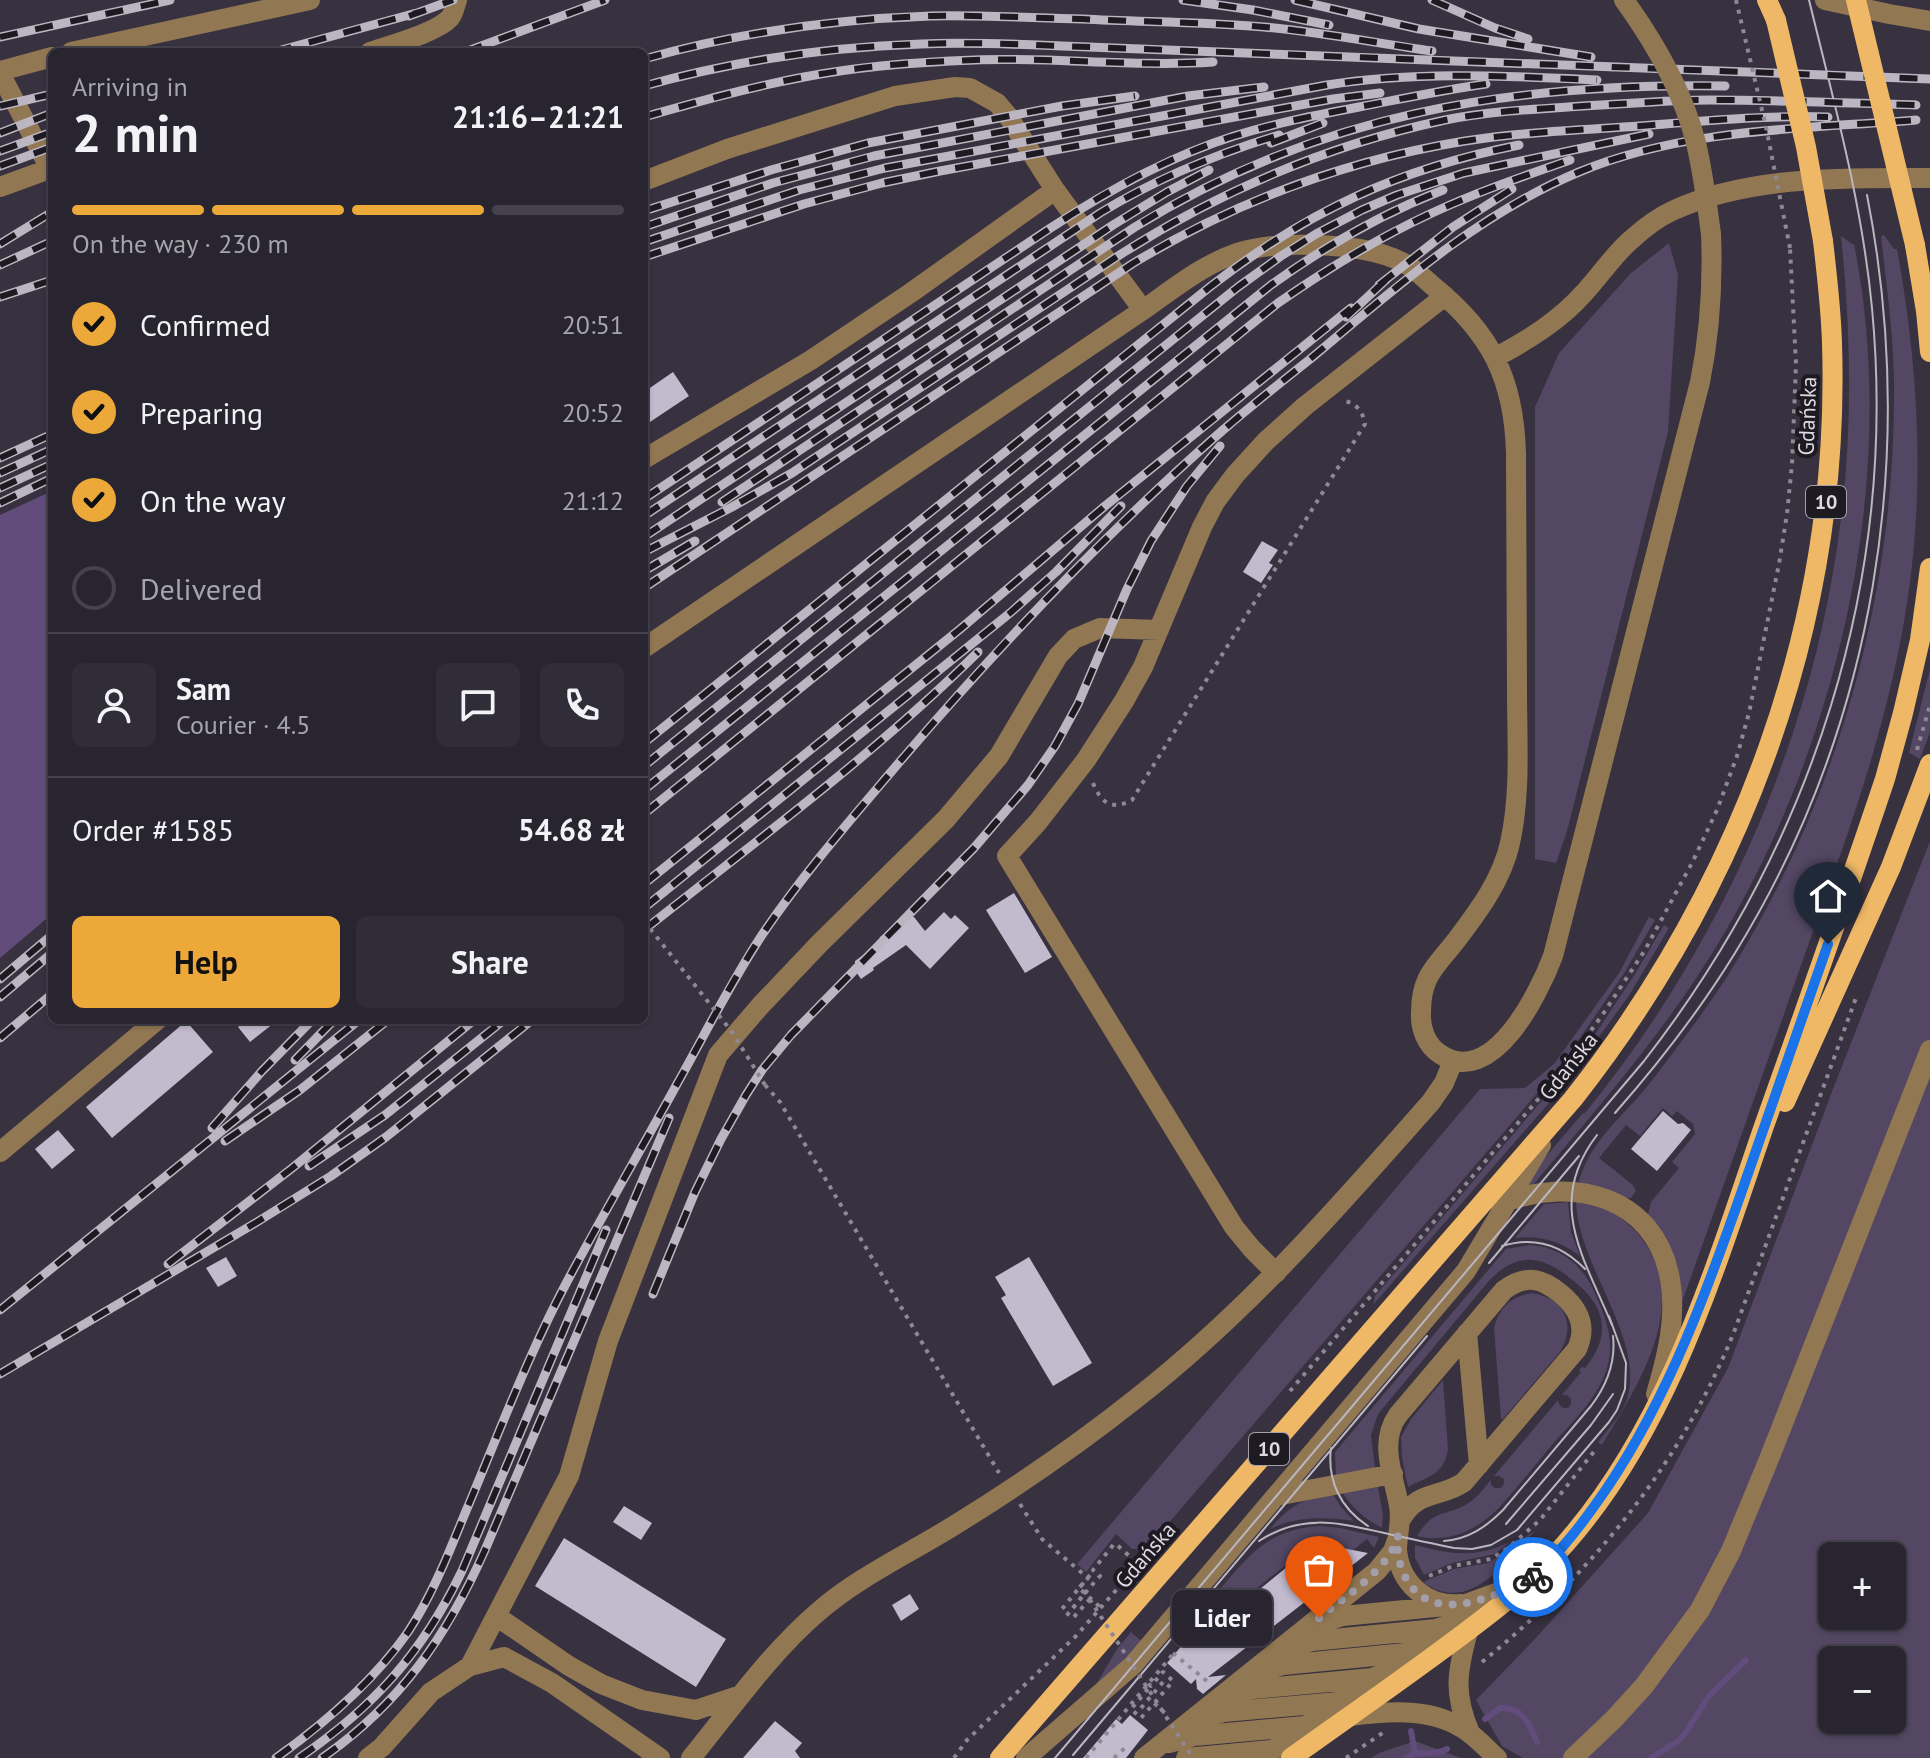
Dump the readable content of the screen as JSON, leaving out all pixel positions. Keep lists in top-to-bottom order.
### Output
{
  "streets": {
    "main road": ["Gdańska", "10"]
  },
  "places": ["Lider"],
  "page": {
    "heading": ["2 min", "Arriving in", "21:16–21:21"],
    "panel": [
      "Sam",
      "Courier · 4.5",
      "Order #1585",
      "54.68 zł"
    ],
    "bar": "On the way · 230 m",
    "list": [
      ["Confirmed", "20:51"],
      ["Preparing", "20:52"],
      ["On the way", "21:12"],
      "Delivered"
    ],
    "buttons": ["Help", "Share"],
    "map_buttons": ["+", "−"],
    "bubble": "Lider"
  }
}
